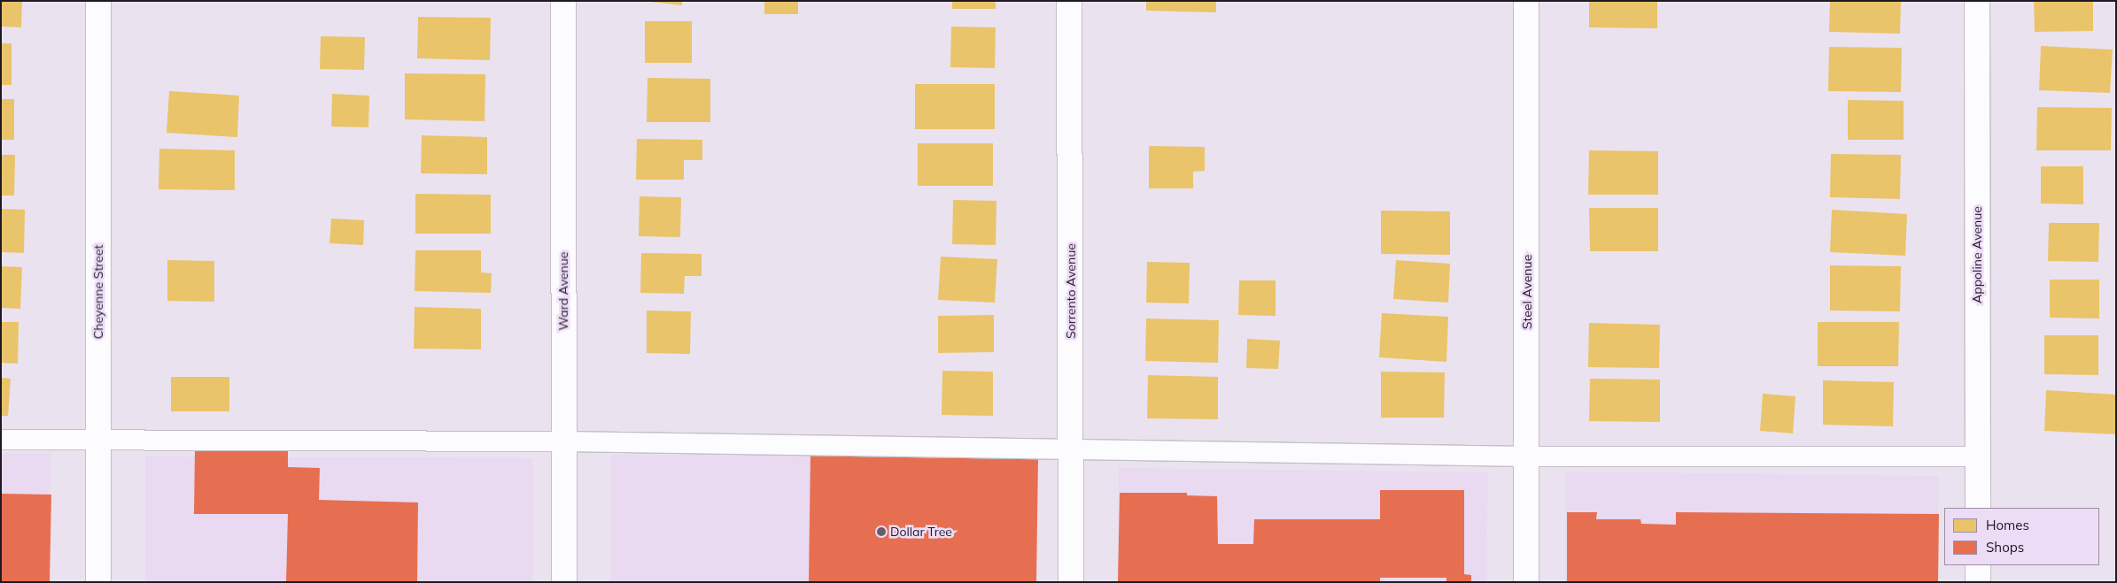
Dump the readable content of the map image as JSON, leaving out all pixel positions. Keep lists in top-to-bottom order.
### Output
{
  "streets": {
    "street": [
      "Appoline Avenue",
      "Ward Avenue",
      "Sorrento Avenue",
      "Cheyenne Street",
      "Steel Avenue"
    ]
  },
  "places": ["Dollar Tree"],
  "legend": ["Homes", "Shops"]
}
